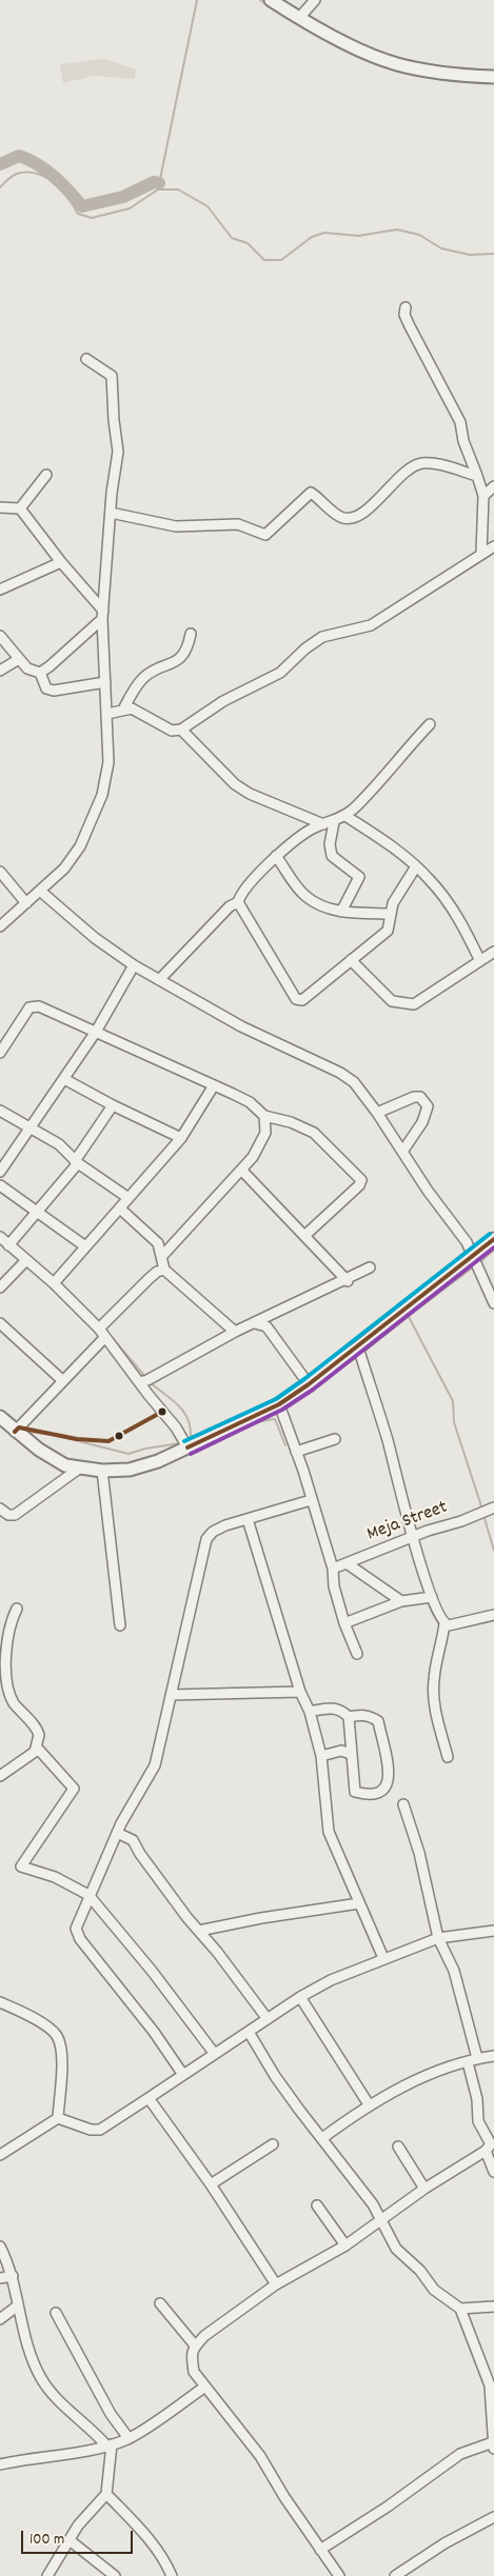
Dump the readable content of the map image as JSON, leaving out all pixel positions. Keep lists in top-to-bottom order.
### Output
{
  "streets": {
    "street": ["Meja Street"]
  },
  "scale_bar": "100 m"
}
